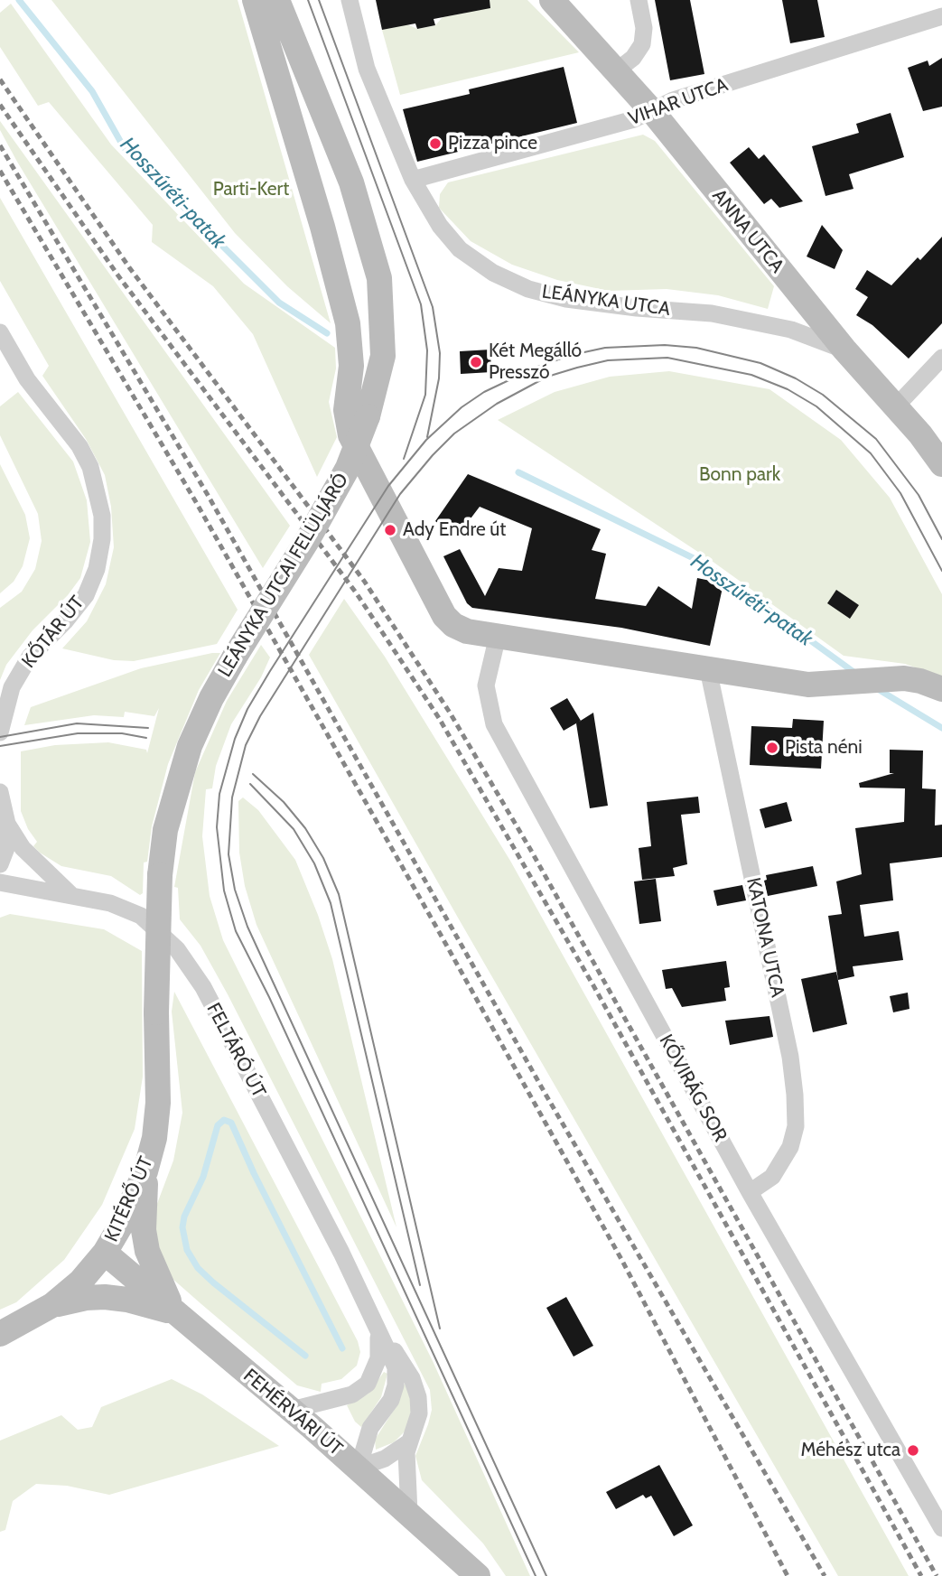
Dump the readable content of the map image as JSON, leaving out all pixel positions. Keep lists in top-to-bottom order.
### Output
{
  "streets": {
    "street": [
      "VIHAR UTCA",
      "ANNA UTCA",
      "LEÁNYKA UTCA",
      "LEÁNYKA UTCAI FELÜLJÁRÓ",
      "KŐTÁR ÚT",
      "KATONA UTCA",
      "FELTÁRÓ ÚT",
      "KŐVIRÁG SOR",
      "KITÉRŐ ÚT",
      "FEHÉRVÁRI ÚT"
    ]
  },
  "crossings": [
    ["VIHAR UTCA", "ANNA UTCA"],
    ["VIHAR UTCA", "LEÁNYKA UTCA"],
    ["ANNA UTCA", "LEÁNYKA UTCA"],
    ["LEÁNYKA UTCAI FELÜLJÁRÓ", "KITÉRŐ ÚT"],
    ["KATONA UTCA", "KŐVIRÁG SOR"],
    ["FELTÁRÓ ÚT", "FEHÉRVÁRI ÚT"],
    ["KITÉRŐ ÚT", "FEHÉRVÁRI ÚT"]
  ],
  "water": ["Hosszúréti-patak"],
  "parks": ["Parti-Kert", "Bonn park"],
  "places": [
    "Pizza pince",
    "Két Megálló Presszó",
    "Ady Endre út",
    "Pista néni",
    "Méhész utca"
  ]
}
